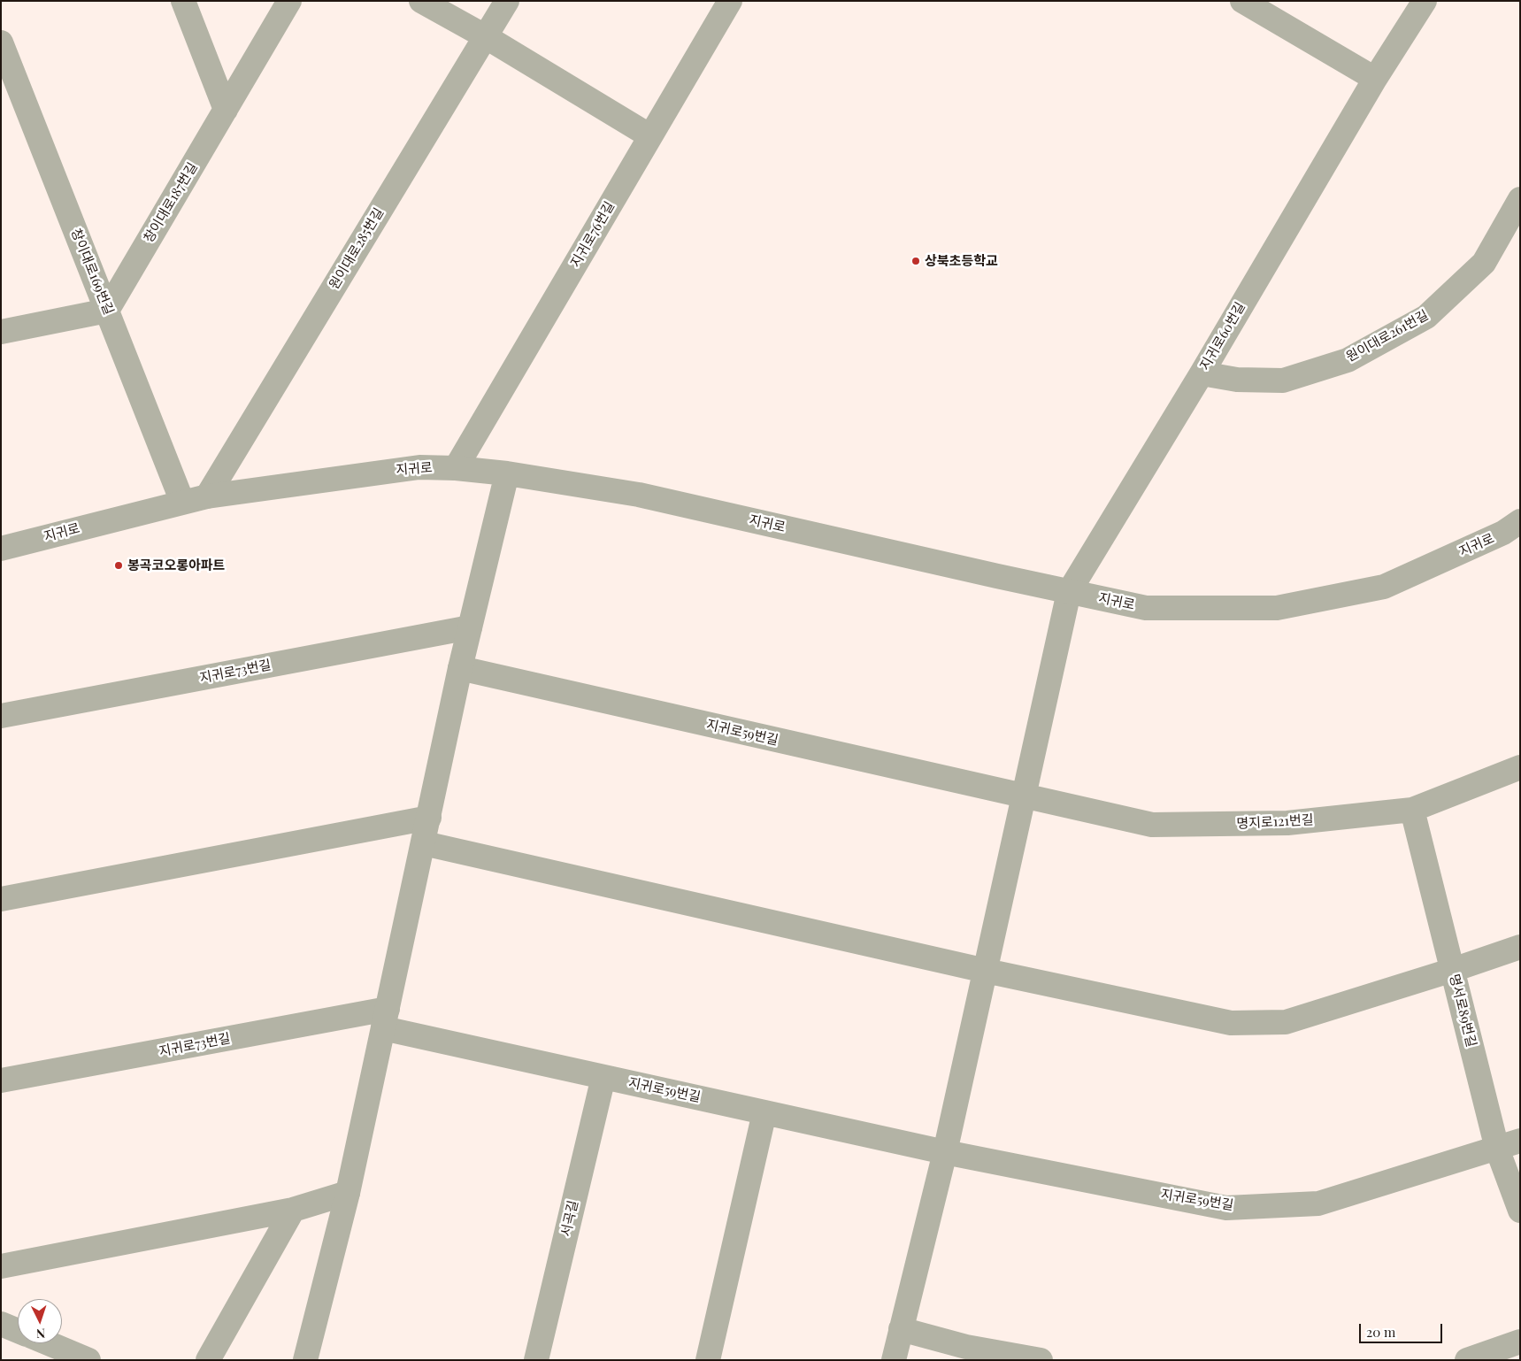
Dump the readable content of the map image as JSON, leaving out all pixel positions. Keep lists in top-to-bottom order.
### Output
{
  "streets": {
    "street": [
      "창이대로187번길",
      "지귀로76번길",
      "원이대로285번길",
      "창이대로169번길",
      "지귀로60번길",
      "원이대로261번길",
      "지귀로",
      "지귀로73번길",
      "지귀로59번길",
      "명지로121번길",
      "명서로89번길",
      "서곡길"
    ]
  },
  "crossings": [
    ["창이대로187번길", "창이대로169번길"],
    ["지귀로76번길", "지귀로"],
    ["원이대로285번길", "지귀로"],
    ["창이대로169번길", "지귀로"],
    ["지귀로60번길", "원이대로261번길"],
    ["지귀로60번길", "지귀로"],
    ["지귀로73번길", "지귀로59번길"],
    ["지귀로59번길", "명지로121번길"],
    ["지귀로59번길", "명서로89번길"],
    ["지귀로59번길", "서곡길"],
    ["명지로121번길", "명서로89번길"]
  ],
  "places": ["상북초등학교", "봉곡코오롱아파트"],
  "scale_bar": "20 m",
  "north": "bottom"
}
